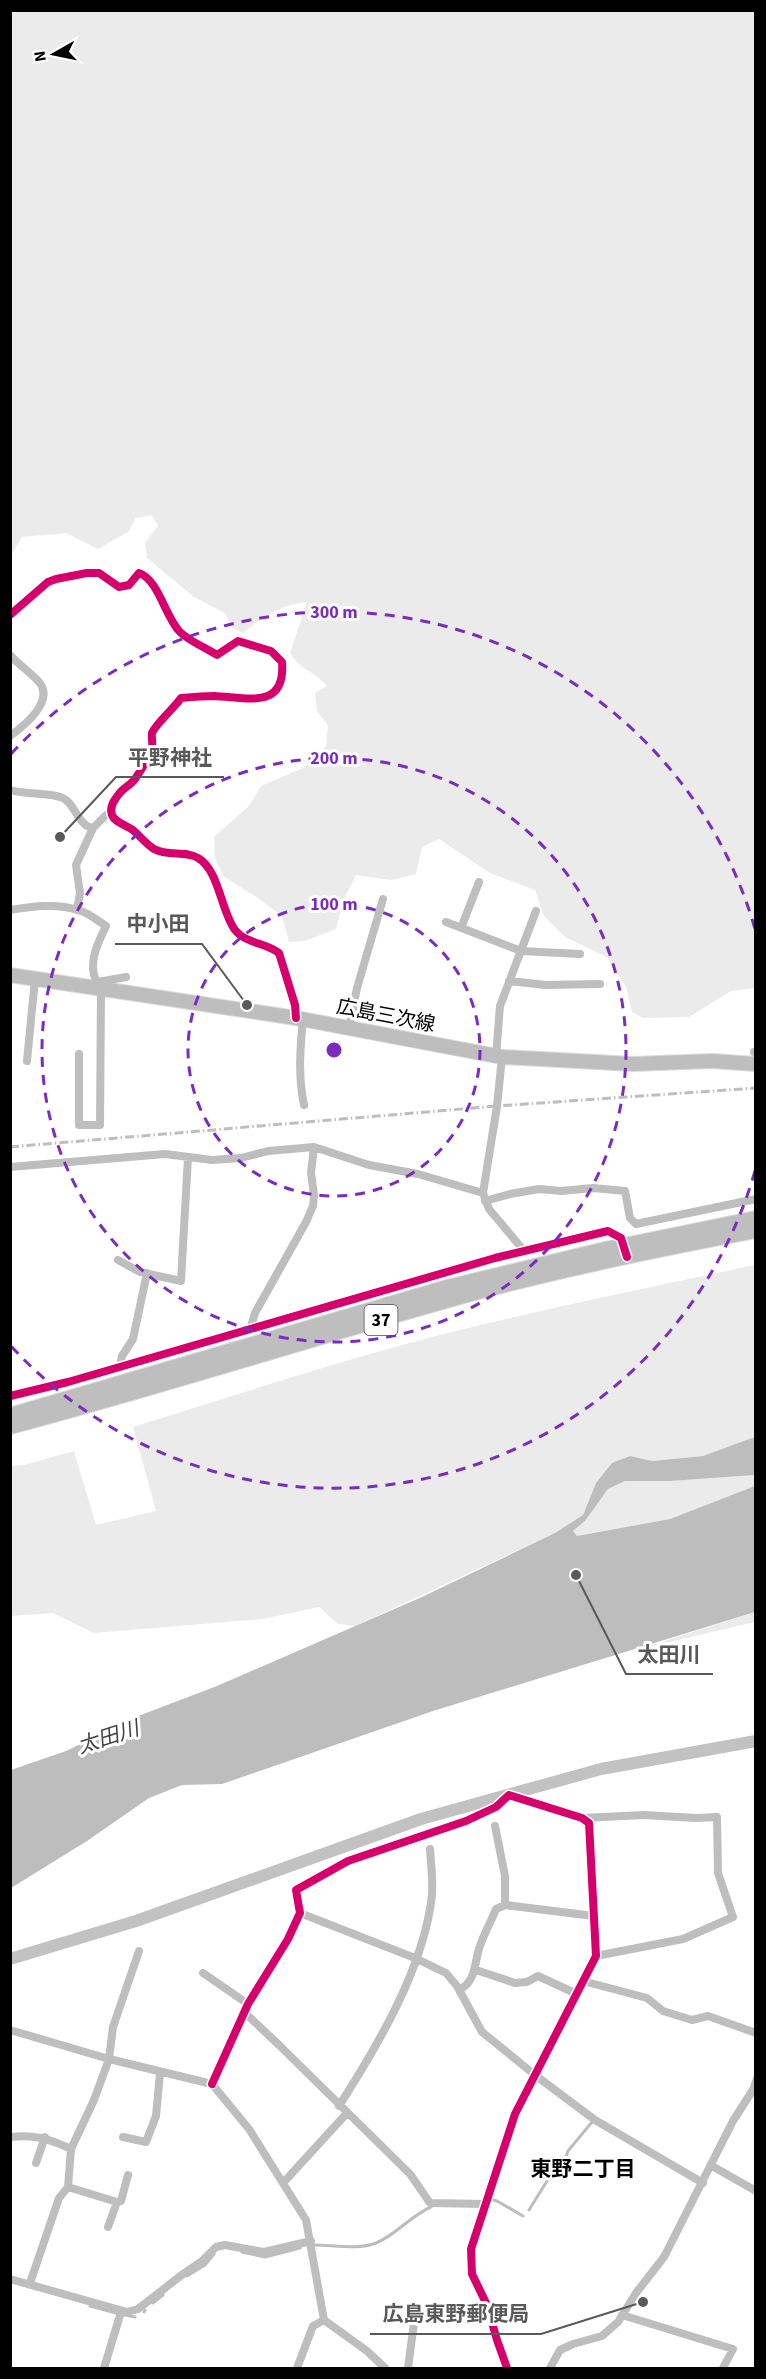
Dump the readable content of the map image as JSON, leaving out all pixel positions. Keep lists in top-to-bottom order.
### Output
{
  "streets": {
    "main road": ["広島三次線", "37"]
  },
  "districts": ["東野二丁目"],
  "water": ["太田川"],
  "places": [
    "平野神社",
    "中小田",
    "太田川",
    "広島東野郵便局"
  ],
  "north": "left",
  "rings": ["300 m", "200 m", "100 m"]
}
